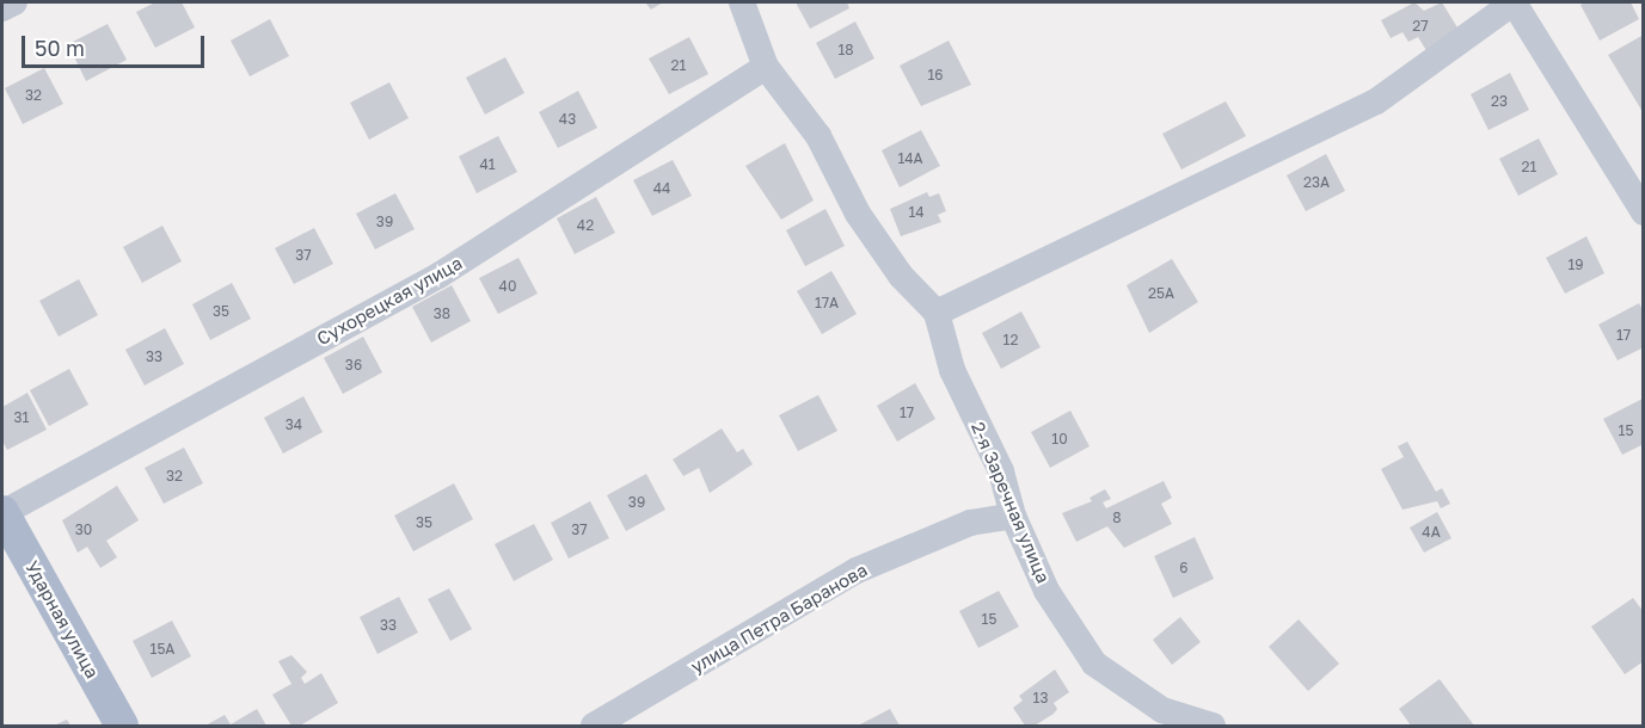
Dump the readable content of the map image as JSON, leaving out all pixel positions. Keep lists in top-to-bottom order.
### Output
{
  "streets": {
    "main road": ["Ударная улица"],
    "street": ["Сухорецкая улица", "2-я Заречная улица", "улица Петра Баранова"]
  },
  "crossings": [
    ["Сухорецкая улица", "2-я Заречная улица"],
    ["Сухорецкая улица", "Ударная улица"],
    ["2-я Заречная улица", "улица Петра Баранова"]
  ],
  "house_numbers": [
    "27",
    "18",
    "21",
    "16",
    "32",
    "23",
    "43",
    "14А",
    "41",
    "21",
    "23А",
    "44",
    "14",
    "39",
    "42",
    "37",
    "19",
    "40",
    "25А",
    "17А",
    "35",
    "38",
    "17",
    "12",
    "33",
    "36",
    "17",
    "31",
    "34",
    "15",
    "10",
    "32",
    "39",
    "8",
    "35",
    "30",
    "37",
    "4А",
    "6",
    "15",
    "33",
    "15А",
    "13"
  ],
  "scale_bar": "50 m"
}
